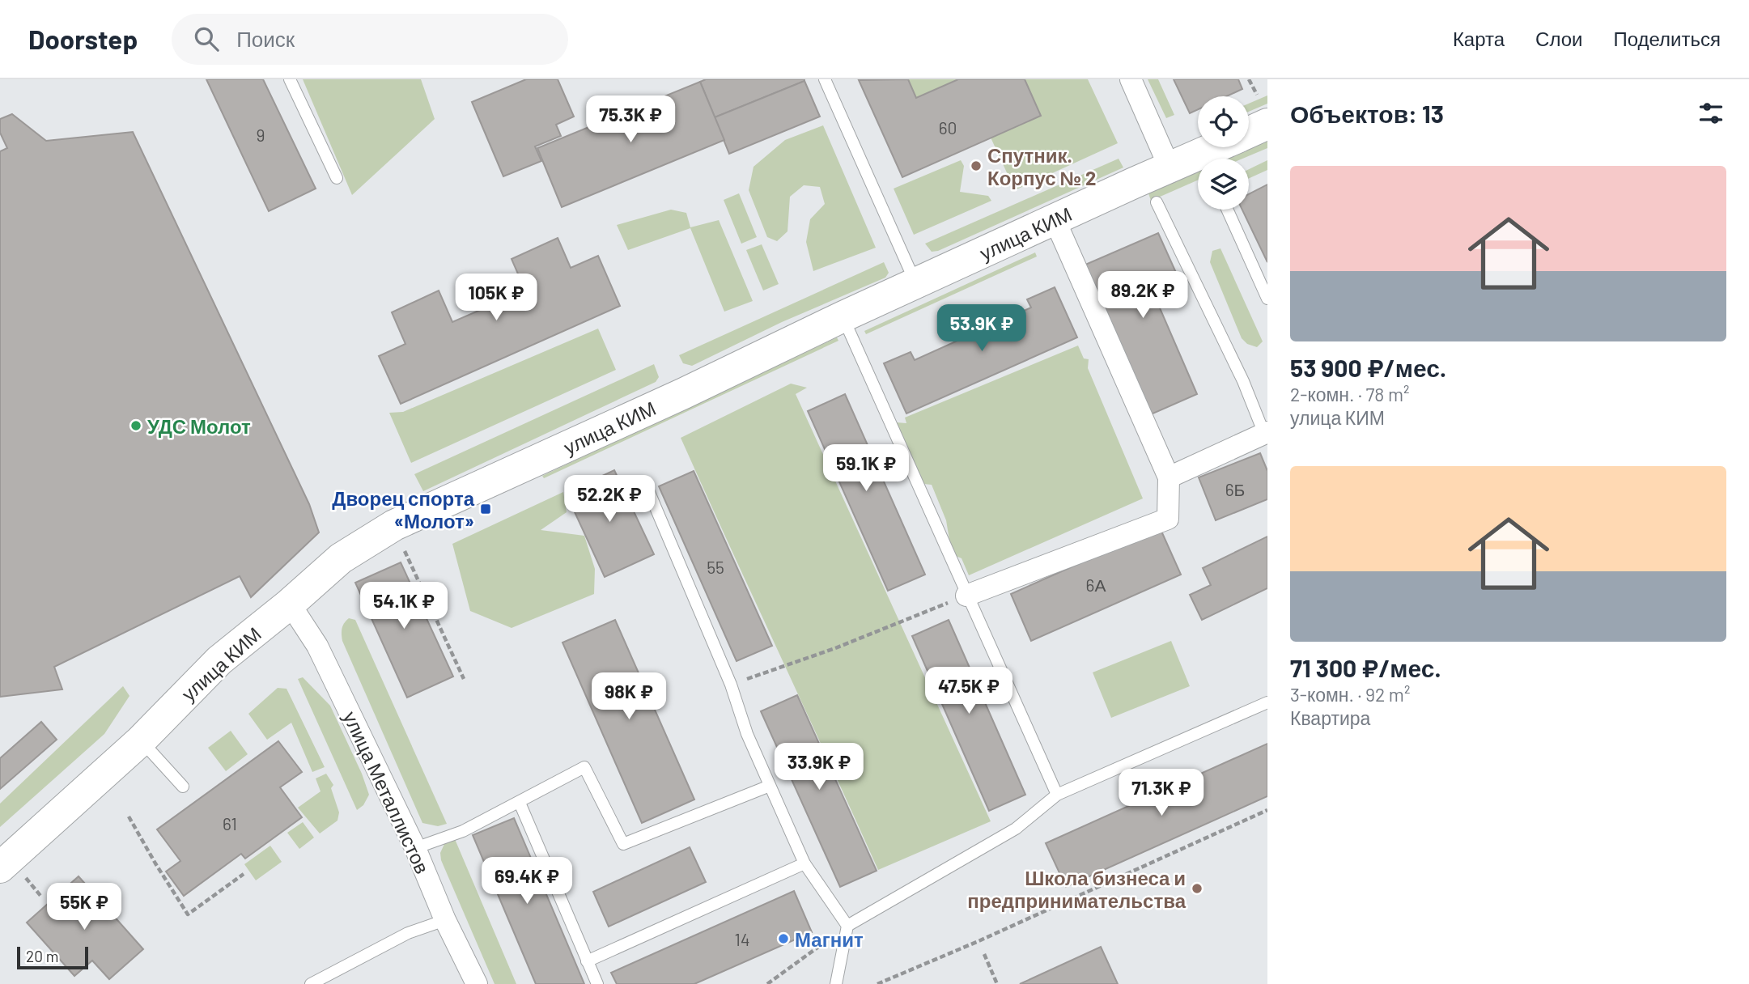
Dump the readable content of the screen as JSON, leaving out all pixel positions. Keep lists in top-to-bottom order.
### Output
{
  "streets": {
    "street": ["улица КИМ", "улица Металлистов"]
  },
  "crossings": [
    ["улица КИМ", "улица Металлистов"]
  ],
  "places": {
    "other": [
      "Спутник. Корпус № 2",
      "УДС Молот",
      "Школа бизнеса и предпринимательства",
      "Магнит"
    ],
    "transit": ["Дворец спорта «Молот»"]
  },
  "house_numbers": [
    "60",
    "9",
    "6Б",
    "55",
    "6А",
    "61",
    "14"
  ],
  "scale_bar": "20 m",
  "page": {
    "header": "Doorstep",
    "search": "Поиск",
    "nav": ["Карта", "Слои", "Поделиться"],
    "heading": "Объектов: 13",
    "price": [
      "75.3K ₽",
      "89.2K ₽",
      "105K ₽",
      "53.9K ₽",
      "59.1K ₽",
      "52.2K ₽",
      "54.1K ₽",
      "47.5K ₽",
      "98K ₽",
      "33.9K ₽",
      "71.3K ₽",
      "69.4K ₽",
      "55K ₽"
    ],
    "list": [
      {
        "name": "53 900 ₽/мес.",
        "note": "2-комн. · 78 m² · улица КИМ"
      },
      {
        "name": "71 300 ₽/мес.",
        "note": "3-комн. · 92 m² · Квартира"
      }
    ],
    "scale": "20 m"
  }
}
